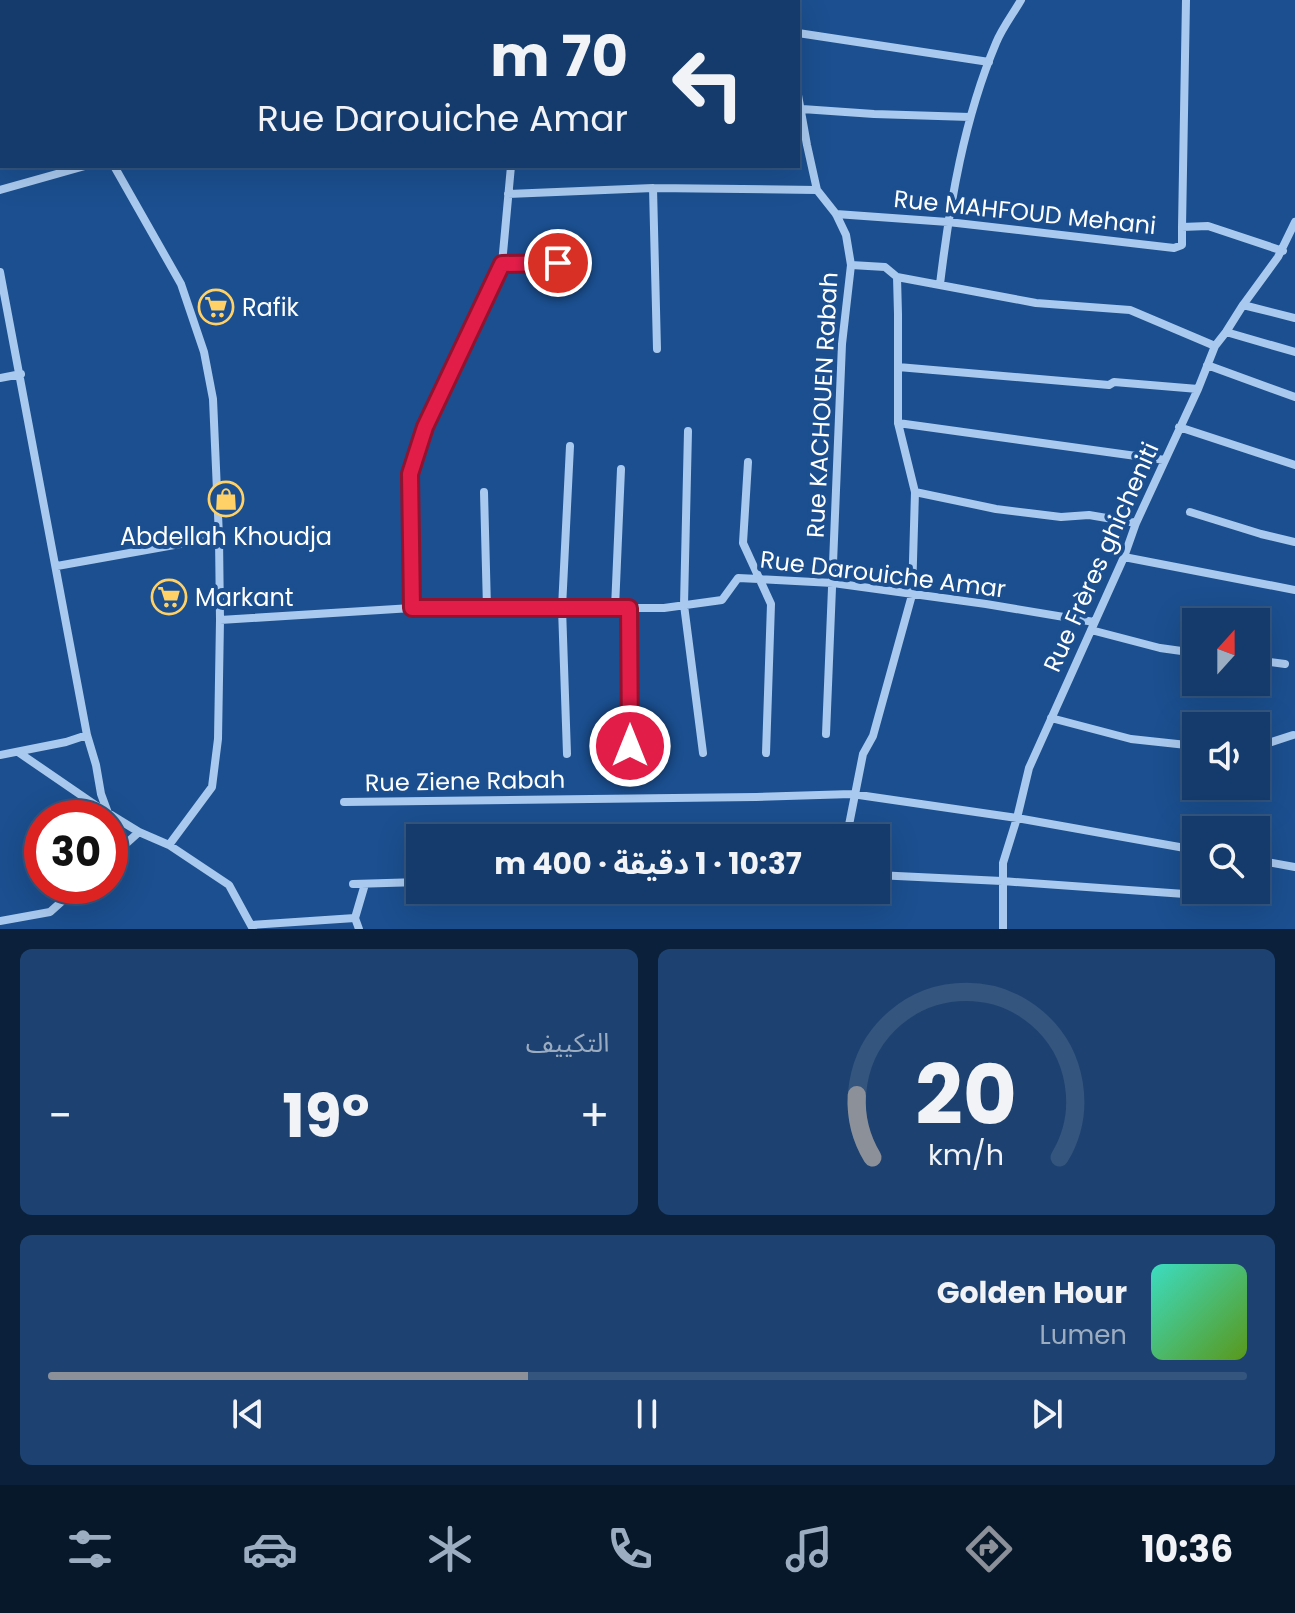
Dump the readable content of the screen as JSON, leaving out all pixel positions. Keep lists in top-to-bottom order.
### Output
{
  "streets": {
    "street": [
      "Rue MAHFOUD Mehani",
      "Rue KACHOUEN Rabah",
      "Rue Frères ghicheniti",
      "Rue Darouiche Amar",
      "Rue Ziene Rabah"
    ]
  },
  "crossings": [
    ["Rue MAHFOUD Mehani", "Rue KACHOUEN Rabah"],
    ["Rue MAHFOUD Mehani", "Rue Frères ghicheniti"],
    ["Rue KACHOUEN Rabah", "Rue Darouiche Amar"],
    ["Rue Frères ghicheniti", "Rue Darouiche Amar"],
    ["Rue Frères ghicheniti", "Rue Ziene Rabah"]
  ],
  "places": {
    "supermarket": ["Rafik", "Markant"],
    "shop": ["Abdellah Khoudja"]
  },
  "north": "top",
  "page": {
    "turn": ["70 m", "Rue Darouiche Amar"],
    "limit": "30",
    "trip": "10:37 · 1 دقيقة · 400 m",
    "tile": "التكييف",
    "heat": ["−", "19°", "+"],
    "song": ["Golden Hour", "Lumen"],
    "tabs": "10:36",
    "gauge": ["20", "km/h"]
  }
}
